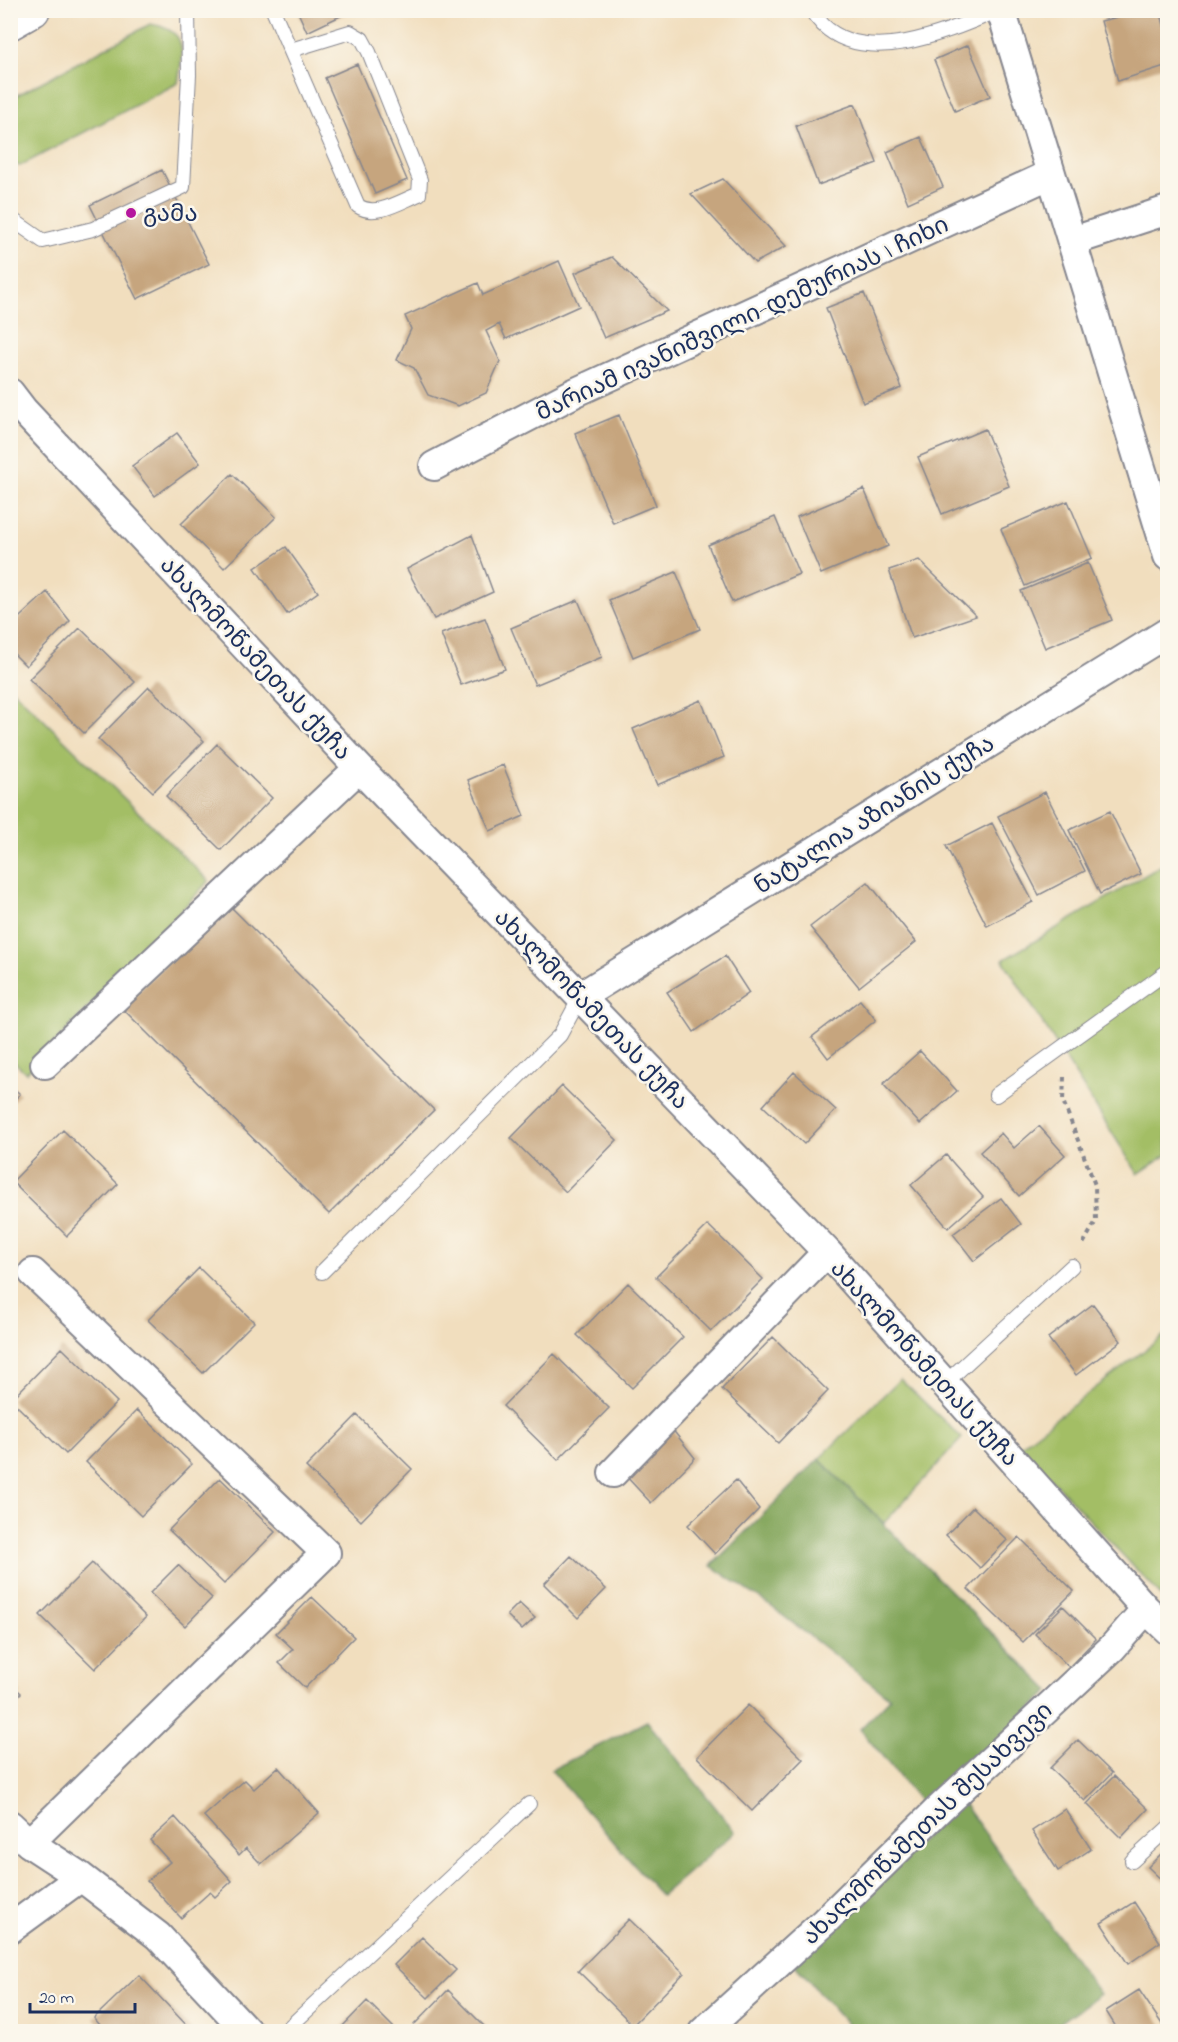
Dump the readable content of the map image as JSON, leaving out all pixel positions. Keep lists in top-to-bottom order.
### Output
{
  "streets": {
    "street": [
      "მარიამ ივანიშვილი-დემურიას I ჩიხი",
      "ახალმოწამეთას ქუჩა",
      "ნატალია აზიანის ქუჩა",
      "ახალმოწამეთას შესახვევი"
    ]
  },
  "crossings": [
    ["ახალმოწამეთას ქუჩა", "ნატალია აზიანის ქუჩა"],
    ["ახალმოწამეთას ქუჩა", "ახალმოწამეთას შესახვევი"]
  ],
  "places": ["გამა"],
  "scale_bar": "20 m"
}
